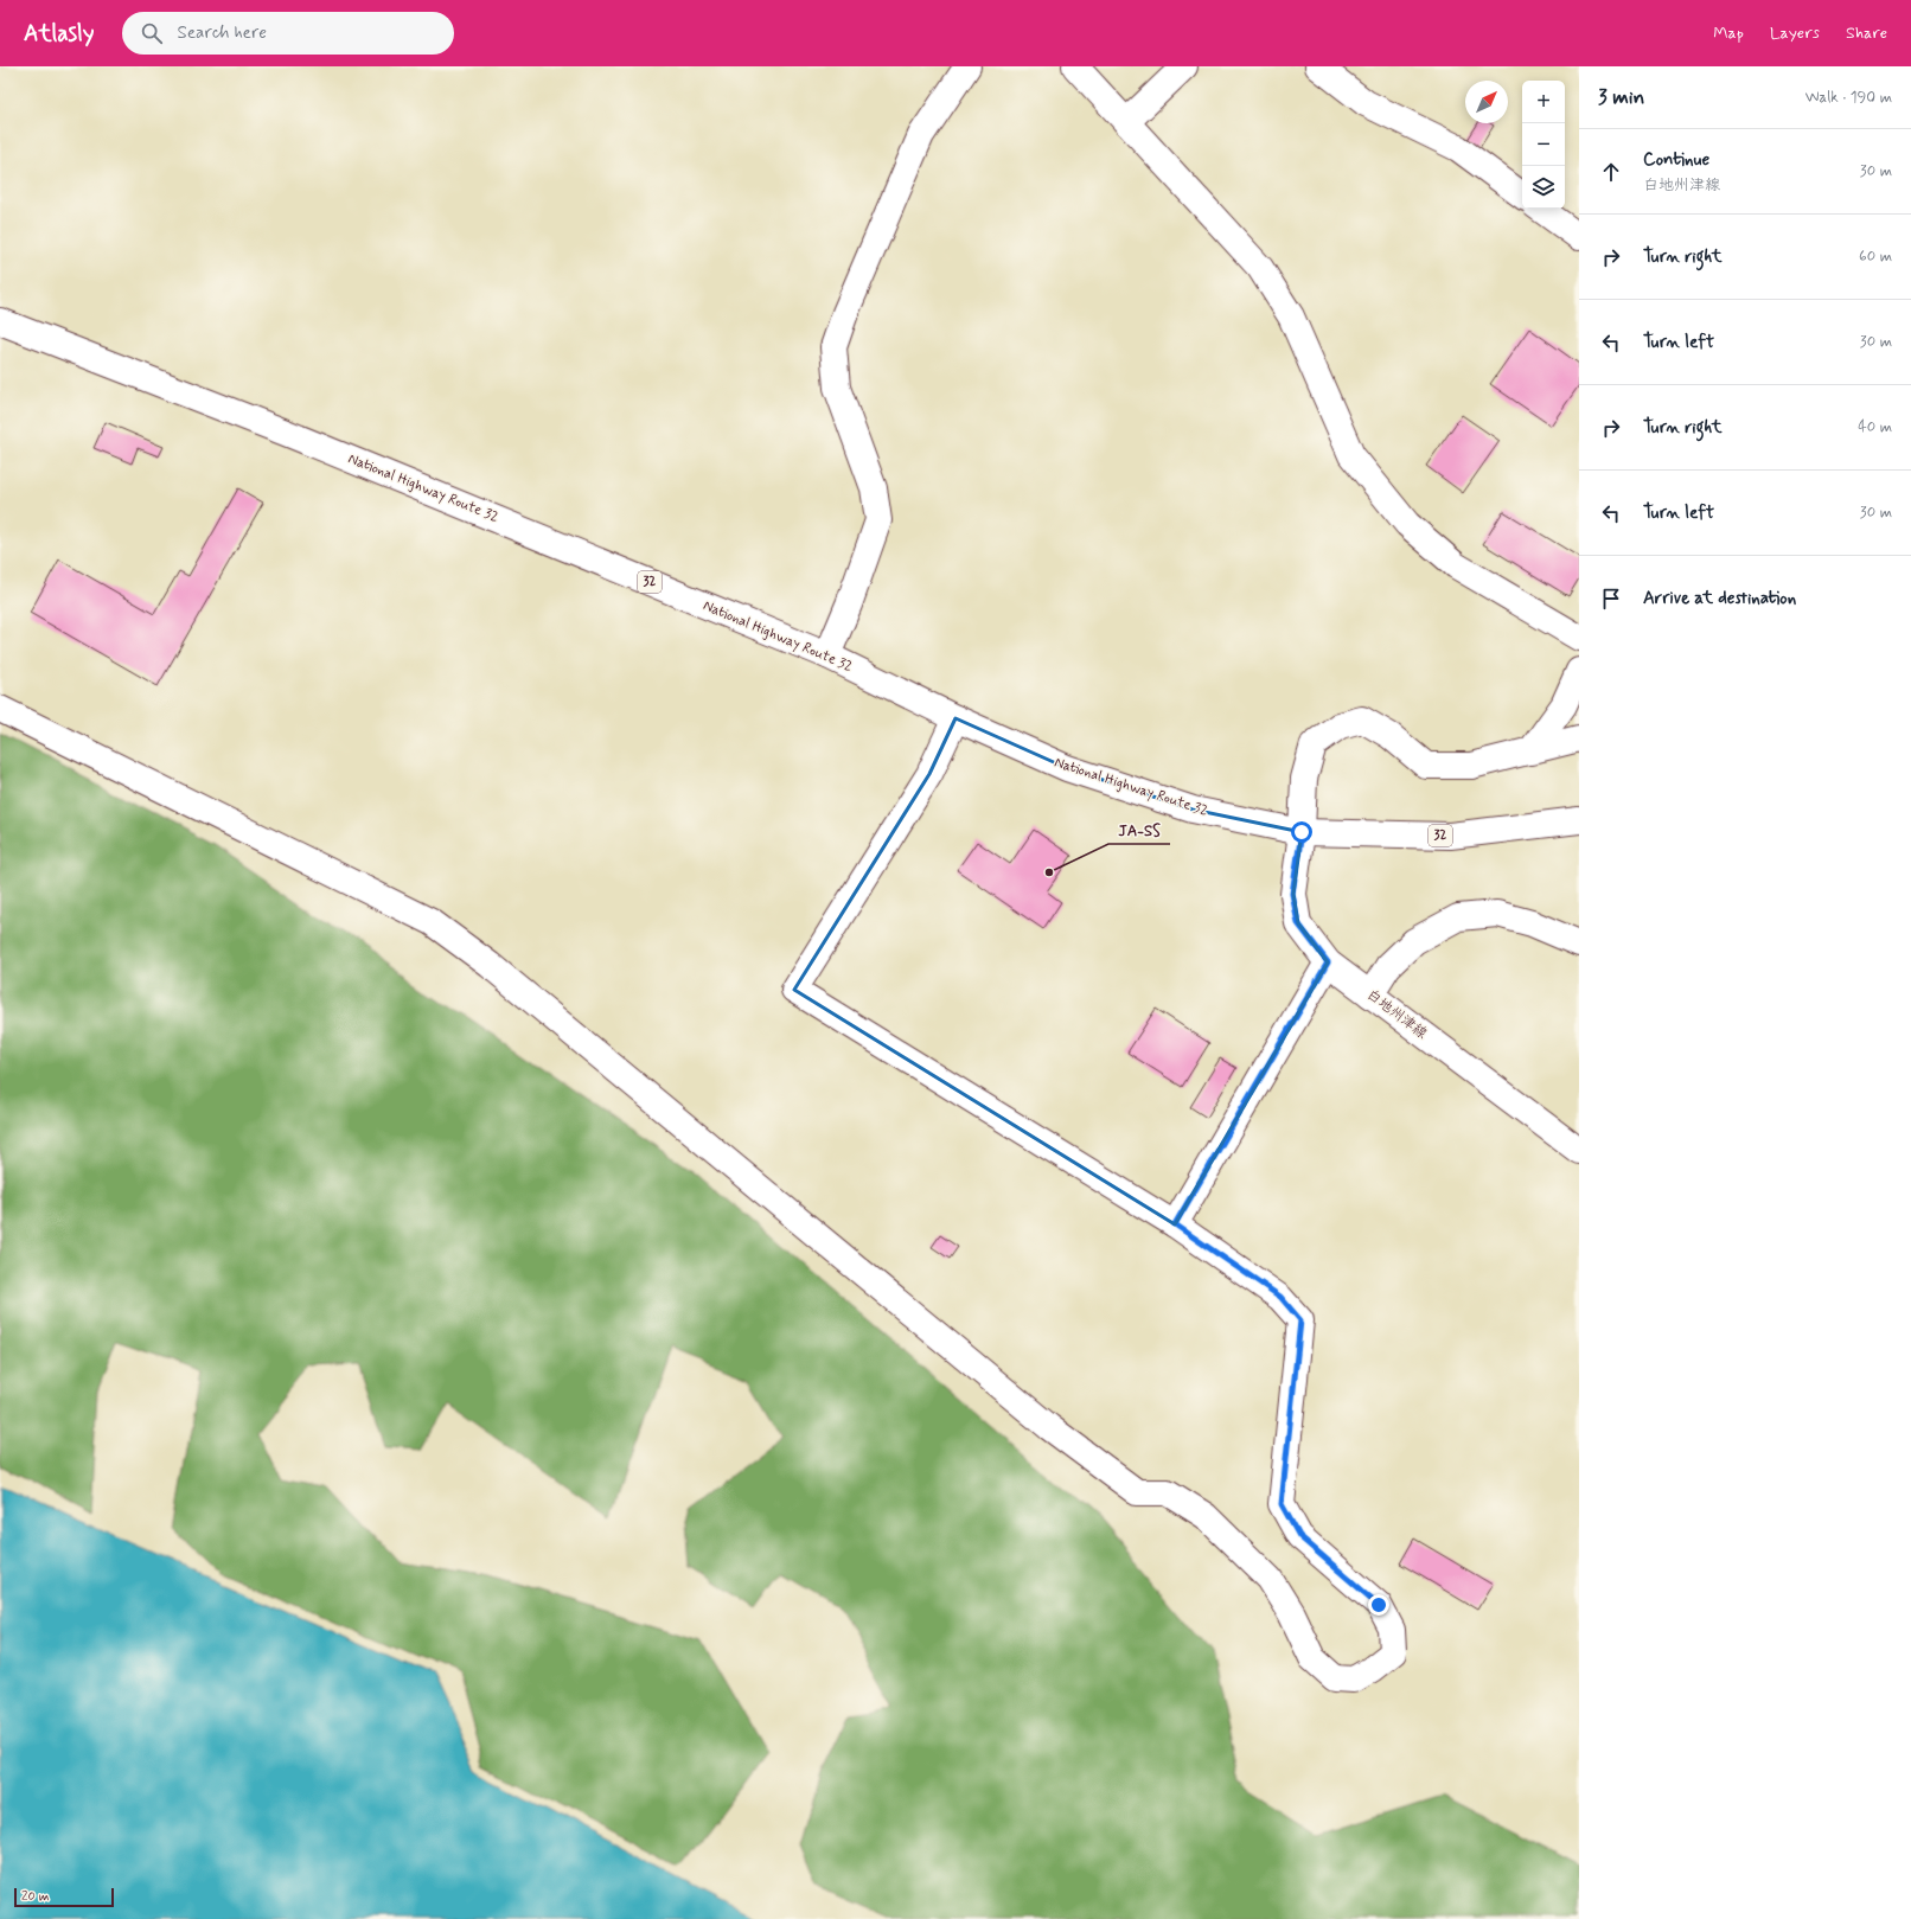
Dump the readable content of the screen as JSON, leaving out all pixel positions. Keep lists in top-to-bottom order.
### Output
{
  "streets": {
    "main road": ["National Highway Route 32", "32", "白地州津線"]
  },
  "crossings": [
    ["National Highway Route 32", "白地州津線"]
  ],
  "places": ["JA-SS"],
  "scale_bar": "20 m",
  "north": "top right",
  "page": {
    "header": "Atlasly",
    "search": "Search here",
    "nav": ["Map", "Layers", "Share"],
    "heading": ["3 min", "Walk · 190 m"],
    "map_buttons": ["+", "−"],
    "list": [
      ["Continue", "白地州津線", "30 m"],
      ["Turn right", "60 m"],
      ["Turn left", "30 m"],
      ["Turn right", "40 m"],
      ["Turn left", "30 m"],
      "Arrive at destination"
    ],
    "scale": "20 m"
  }
}
